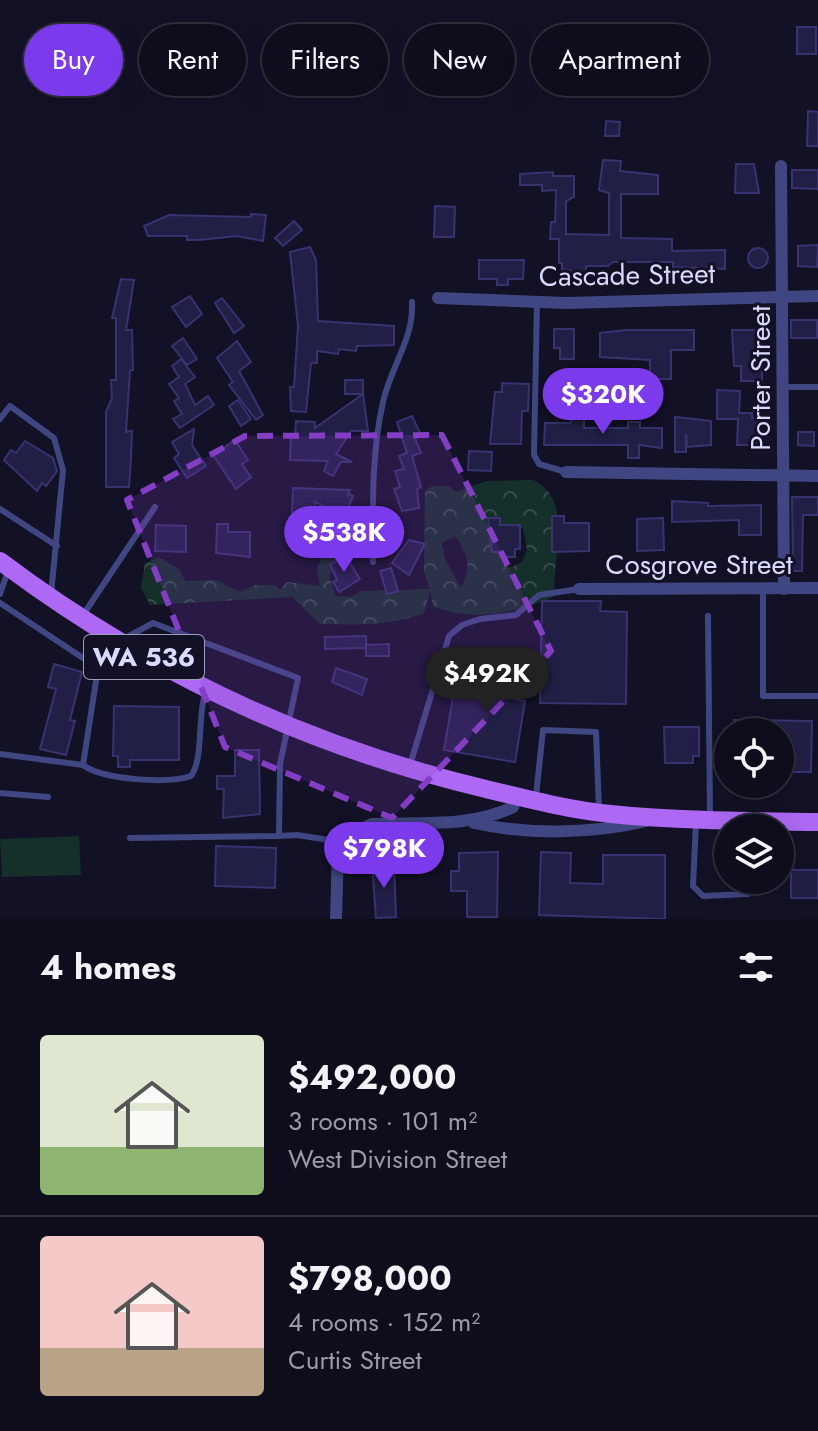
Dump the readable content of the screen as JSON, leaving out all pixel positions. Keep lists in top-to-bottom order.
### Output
{
  "streets": {
    "main road": ["WA 536"],
    "street": ["Cascade Street", "Porter Street", "Cosgrove Street"]
  },
  "crossings": [
    ["Cascade Street", "Porter Street"],
    ["Porter Street", "Cosgrove Street"]
  ],
  "page": {
    "chip": [
      "Buy",
      "Rent",
      "Filters",
      "New",
      "Apartment"
    ],
    "price": [
      "$320K",
      "$538K",
      "$492K",
      "$798K"
    ],
    "heading": "4 homes",
    "list": [
      {
        "name": "$492,000",
        "note": "3 rooms · 101 m² · West Division Street"
      },
      {
        "name": "$798,000",
        "note": "4 rooms · 152 m² · Curtis Street"
      }
    ]
  }
}
